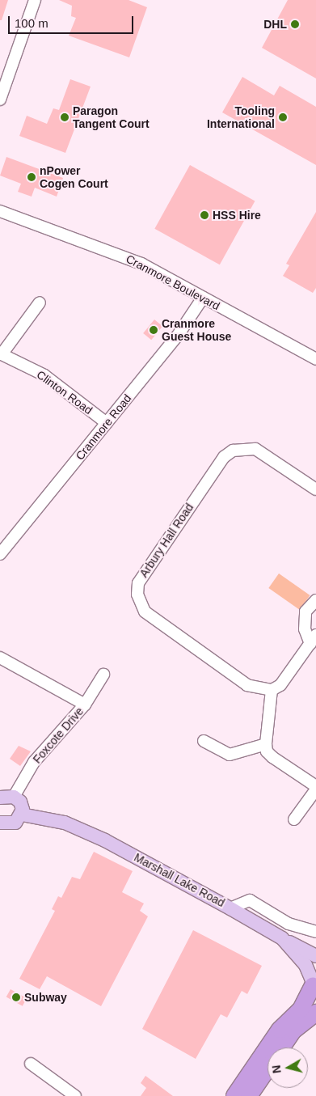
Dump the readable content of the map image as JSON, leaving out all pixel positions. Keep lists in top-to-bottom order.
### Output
{
  "streets": {
    "main road": ["Marshall Lake Road"],
    "street": [
      "Cranmore Boulevard",
      "Clinton Road",
      "Cranmore Road",
      "Arbury Hall Road",
      "Foxcote Drive"
    ]
  },
  "crossings": [
    ["Cranmore Boulevard", "Cranmore Road"],
    ["Clinton Road", "Cranmore Road"]
  ],
  "places": [
    "DHL",
    "Paragon Tangent Court",
    "Tooling International",
    "nPower Cogen Court",
    "HSS Hire",
    "Cranmore Guest House",
    "Subway"
  ],
  "scale_bar": "100 m",
  "north": "left"
}
